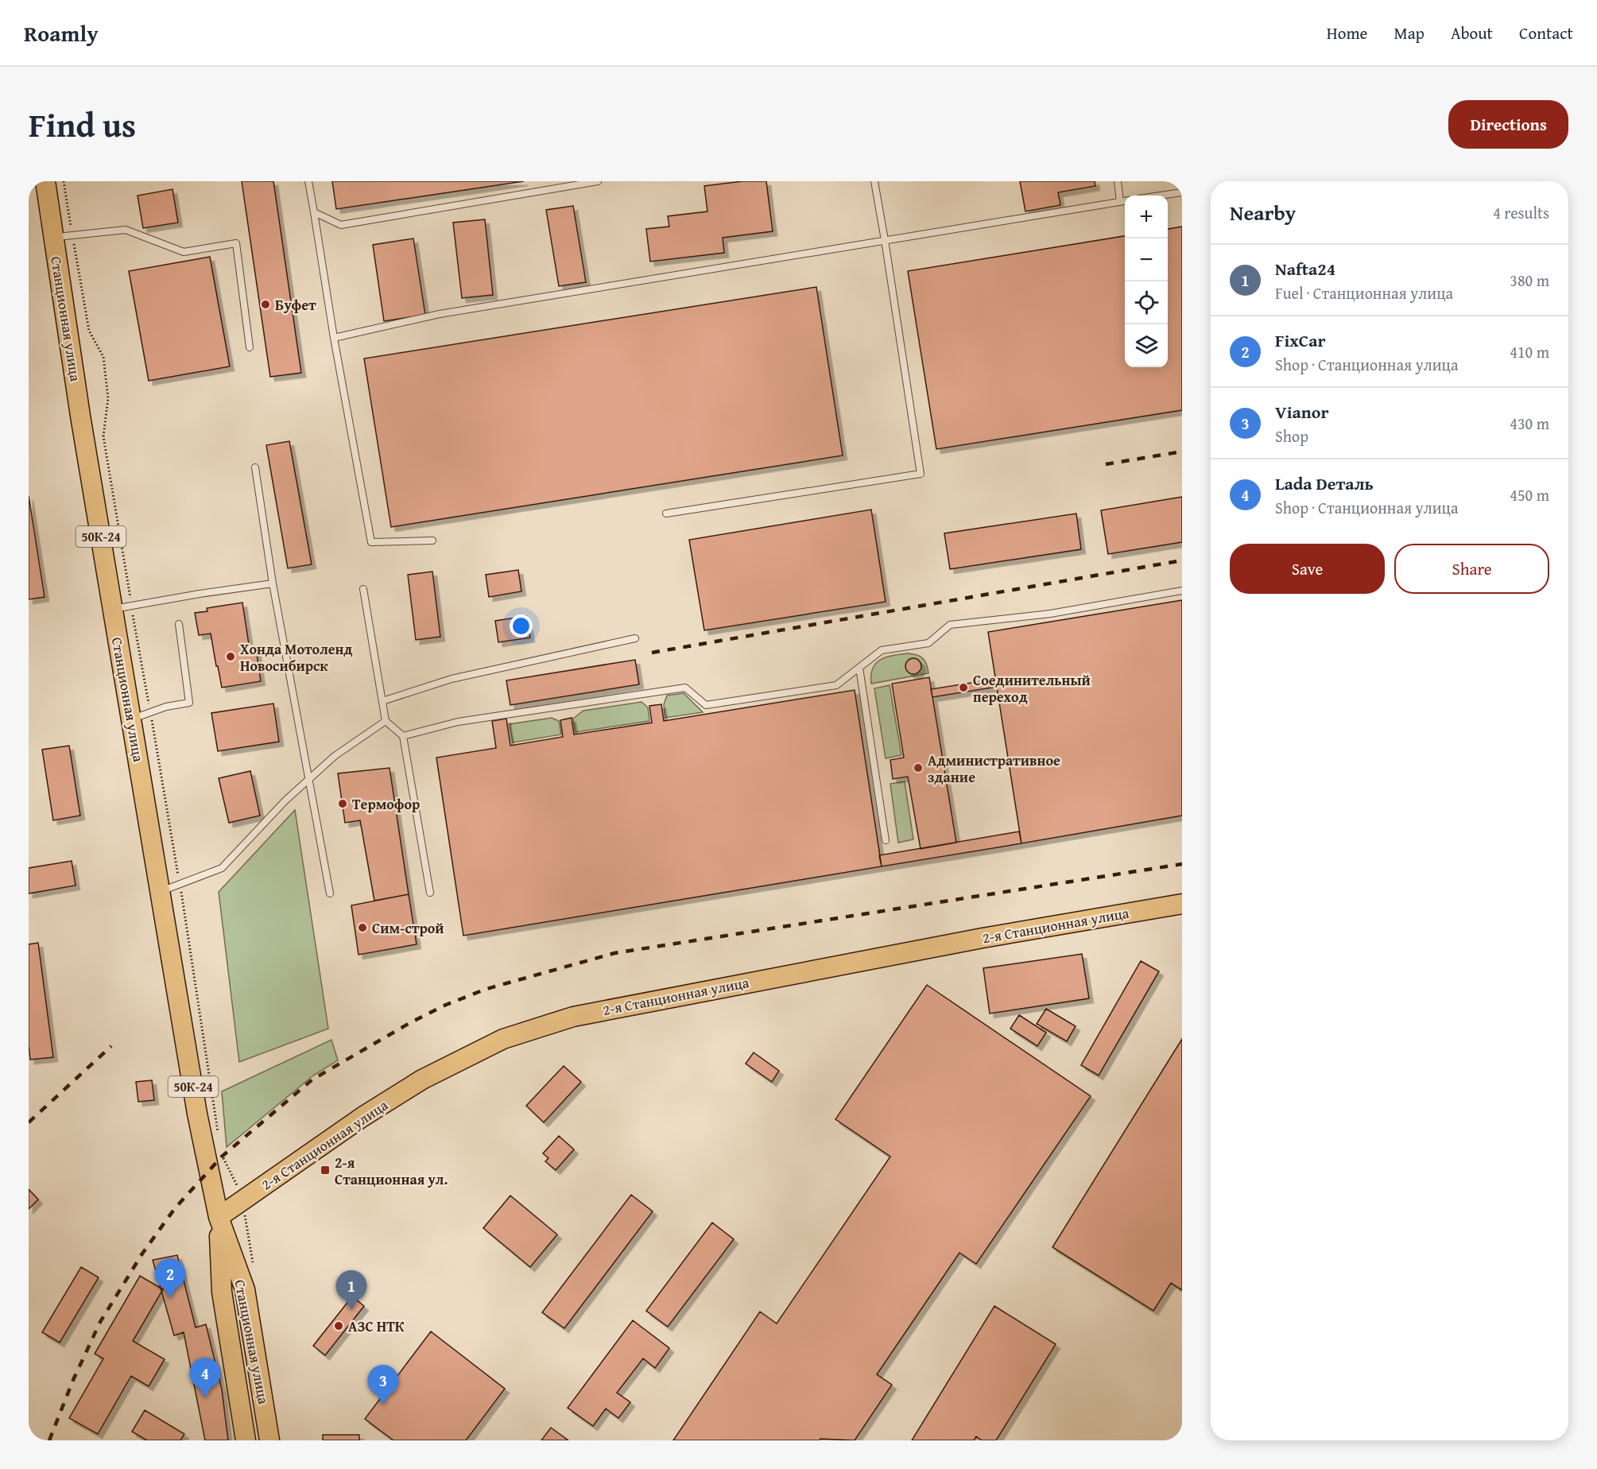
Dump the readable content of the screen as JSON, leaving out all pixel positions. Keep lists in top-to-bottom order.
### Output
{
  "streets": {
    "main road": ["Станционная улица", "50К-24", "2-я Станционная улица"]
  },
  "crossings": [
    ["Станционная улица", "2-я Станционная улица"]
  ],
  "places": {
    "other": [
      "Буфет",
      "Хонда Мотоленд Новосибирск",
      "Соединительный переход",
      "Административное здание",
      "Термофор",
      "Сим-строй",
      "АЗС НТК"
    ],
    "transit": ["2-я Станционная ул."]
  },
  "page": {
    "header": "Roamly",
    "nav": [
      "Home",
      "Map",
      "About",
      "Contact"
    ],
    "title": "Find us",
    "buttons": [
      "Directions",
      ["Save", "Share"]
    ],
    "heading": ["Nearby", "4 results"],
    "map_buttons": ["+", "−"],
    "list": [
      {
        "mark": "1",
        "name": "Nafta24",
        "note": "Fuel · Станционная улица",
        "value": "380 m"
      },
      {
        "mark": "2",
        "name": "FixCar",
        "note": "Shop · Станционная улица",
        "value": "410 m"
      },
      {
        "mark": "3",
        "name": "Vianor",
        "note": "Shop",
        "value": "430 m"
      },
      {
        "mark": "4",
        "name": "Lada Dеталь",
        "note": "Shop · Станционная улица",
        "value": "450 m"
      }
    ],
    "pins": [
      "2",
      "1",
      "4",
      "3"
    ]
  }
}
